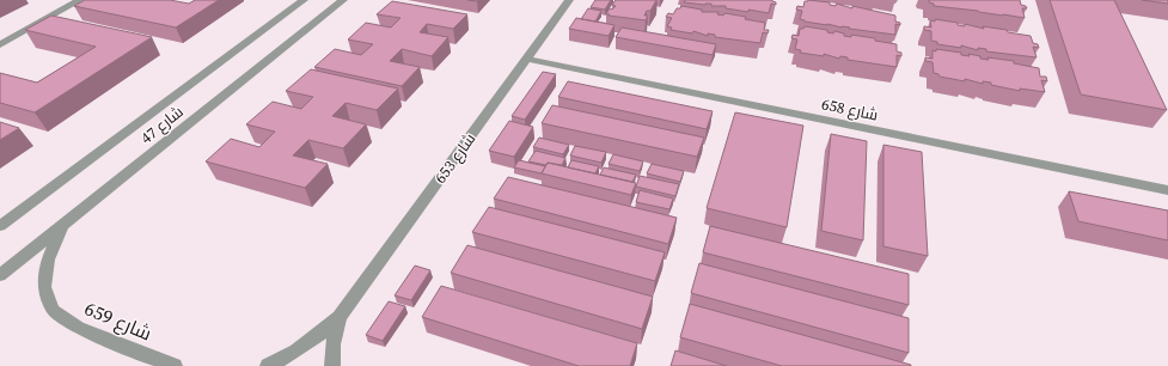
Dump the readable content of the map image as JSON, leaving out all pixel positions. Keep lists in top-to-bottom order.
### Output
{
  "streets": {
    "street": [
      "شارع 658",
      "شارع 47",
      "شارع 653",
      "شارع 659"
    ]
  },
  "crossings": [
    ["شارع 658", "شارع 653"],
    ["شارع 47", "شارع 659"]
  ]
}
